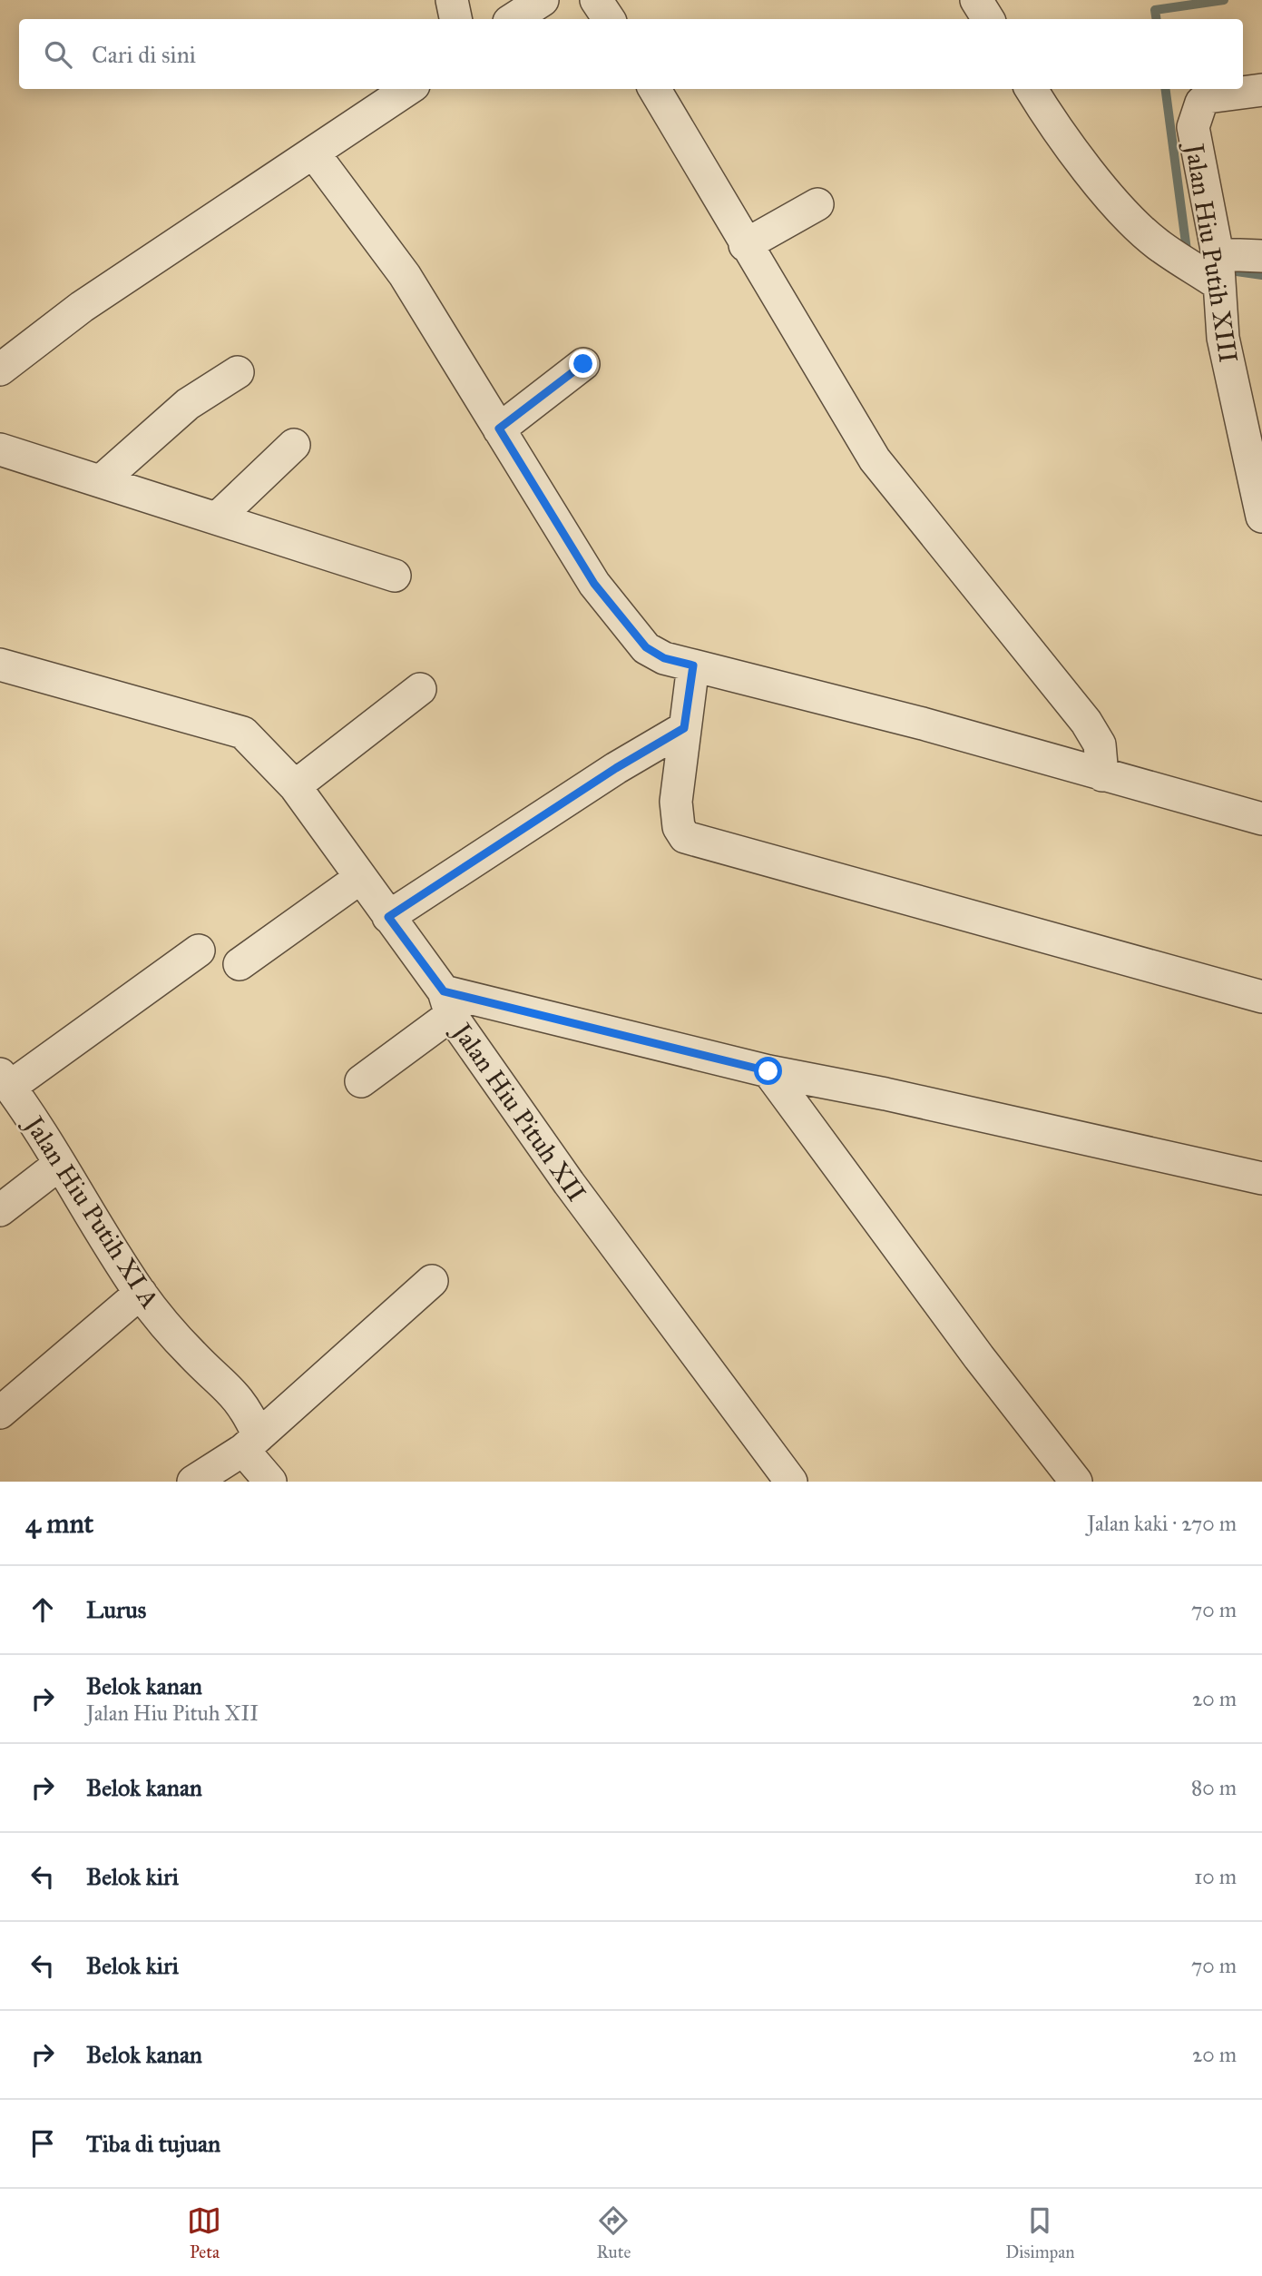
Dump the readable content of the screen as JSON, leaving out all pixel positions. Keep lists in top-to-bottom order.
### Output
{
  "streets": {
    "street": ["Jalan Hiu Putih XIII", "Jalan Hiu Pituh XII", "Jalan Hiu Putih XI A"]
  },
  "page": {
    "search": "Cari di sini",
    "heading": ["4 mnt", "Jalan kaki · 270 m"],
    "list": [
      ["Lurus", "70 m"],
      ["Belok kanan", "Jalan Hiu Pituh XII", "20 m"],
      ["Belok kanan", "80 m"],
      ["Belok kiri", "10 m"],
      ["Belok kiri", "70 m"],
      ["Belok kanan", "20 m"],
      "Tiba di tujuan"
    ],
    "nav": ["Peta", "Rute", "Disimpan"]
  }
}
